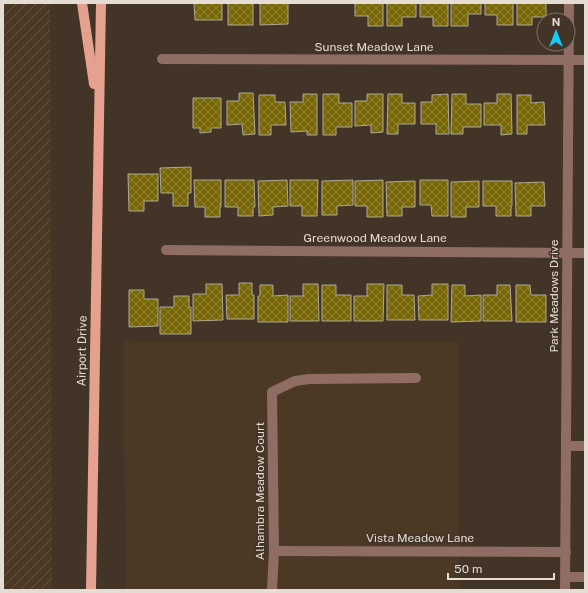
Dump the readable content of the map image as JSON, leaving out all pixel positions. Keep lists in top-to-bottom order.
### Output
{
  "streets": {
    "main road": ["Airport Drive"],
    "street": [
      "Sunset Meadow Lane",
      "Greenwood Meadow Lane",
      "Park Meadows Drive",
      "Alhambra Meadow Court",
      "Vista Meadow Lane"
    ]
  },
  "crossings": [
    ["Sunset Meadow Lane", "Park Meadows Drive"],
    ["Greenwood Meadow Lane", "Park Meadows Drive"],
    ["Park Meadows Drive", "Vista Meadow Lane"],
    ["Alhambra Meadow Court", "Vista Meadow Lane"]
  ],
  "scale_bar": "50 m",
  "north": "top"
}
